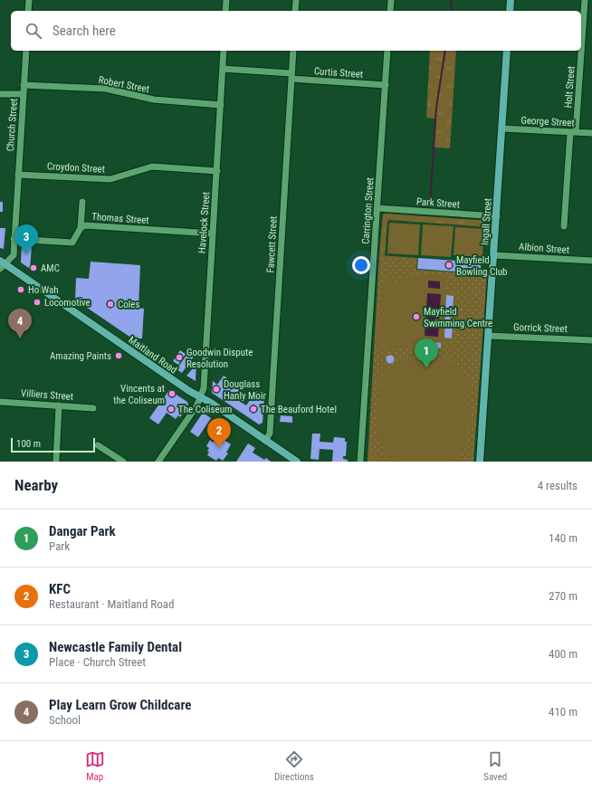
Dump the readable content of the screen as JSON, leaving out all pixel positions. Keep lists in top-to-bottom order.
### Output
{
  "streets": {
    "main road": ["Ingall Street", "Maitland Road"],
    "street": [
      "Curtis Street",
      "Robert Street",
      "Holt Street",
      "George Street",
      "Church Street",
      "Croydon Street",
      "Park Street",
      "Carrington Street",
      "Thomas Street",
      "Havelock Street",
      "Fawcett Street",
      "Albion Street",
      "Gorrick Street",
      "Villiers Street"
    ]
  },
  "crossings": [
    ["Curtis Street", "Carrington Street"],
    ["Curtis Street", "Havelock Street"],
    ["Curtis Street", "Fawcett Street"],
    ["Robert Street", "Church Street"],
    ["Robert Street", "Havelock Street"],
    ["Holt Street", "George Street"],
    ["George Street", "Ingall Street"],
    ["Church Street", "Croydon Street"],
    ["Church Street", "Thomas Street"],
    ["Church Street", "Maitland Road"],
    ["Croydon Street", "Havelock Street"],
    ["Park Street", "Carrington Street"],
    ["Park Street", "Ingall Street"],
    ["Thomas Street", "Havelock Street"],
    ["Ingall Street", "Albion Street"],
    ["Ingall Street", "Gorrick Street"],
    ["Havelock Street", "Maitland Road"],
    ["Fawcett Street", "Maitland Road"]
  ],
  "places": [
    "Mayfield Bowling Club",
    "AMC",
    "Ho Wah",
    "Locomotive",
    "Coles",
    "Mayfield Swimming Centre",
    "Amazing Paints",
    "Goodwin Dispute Resolution",
    "Douglass Hanly Moir",
    "Vincents at the Coliseum",
    "The Coliseum",
    "The Beauford Hotel"
  ],
  "scale_bar": "100 m",
  "page": {
    "search": "Search here",
    "pins": [
      "3",
      "4",
      "1",
      "2"
    ],
    "scale": "100 m",
    "heading": ["Nearby", "4 results"],
    "list": [
      {
        "mark": "1",
        "name": "Dangar Park",
        "note": "Park",
        "value": "140 m"
      },
      {
        "mark": "2",
        "name": "KFC",
        "note": "Restaurant · Maitland Road",
        "value": "270 m"
      },
      {
        "mark": "3",
        "name": "Newcastle Family Dental",
        "note": "Place · Church Street",
        "value": "400 m"
      },
      {
        "mark": "4",
        "name": "Play Learn Grow Childcare",
        "note": "School",
        "value": "410 m"
      }
    ],
    "nav": ["Map", "Directions", "Saved"]
  }
}
